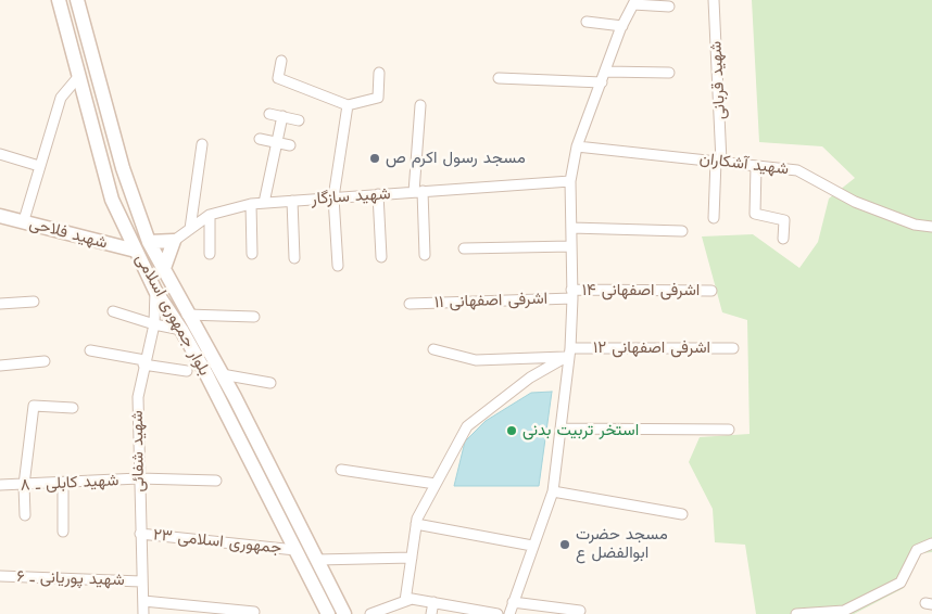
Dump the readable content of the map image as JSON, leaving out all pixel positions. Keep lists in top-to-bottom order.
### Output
{
  "streets": {
    "main road": ["شهید فلاحی", "بلوار جمهوری اسلامی"],
    "street": [
      "شهید قربانی",
      "شهید آشکاران",
      "شهید سازگار",
      "اشرفی اصفهانی ۱۴",
      "اشرفی اصفهانی ۱۱",
      "اشرفی اصفهانی ۱۲",
      "شهید شفائی",
      "شهید کابلی ـ ۸",
      "جمهوری اسلامی ۲۳",
      "شهید پوریانی ـ ۶"
    ]
  },
  "crossings": [
    ["شهید قربانی", "شهید آشکاران"],
    ["شهید فلاحی", "بلوار جمهوری اسلامی"],
    ["اشرفی اصفهانی ۱۴", "اشرفی اصفهانی ۱۱"],
    ["بلوار جمهوری اسلامی", "شهید شفائی"],
    ["بلوار جمهوری اسلامی", "جمهوری اسلامی ۲۳"],
    ["شهید شفائی", "شهید کابلی ـ ۸"],
    ["شهید شفائی", "جمهوری اسلامی ۲۳"],
    ["شهید شفائی", "شهید پوریانی ـ ۶"]
  ],
  "places": ["مسجد رسول اکرم ص", "استخر تربیت بدنی", "مسجد حضرت ابوالفضل ع"]
}
